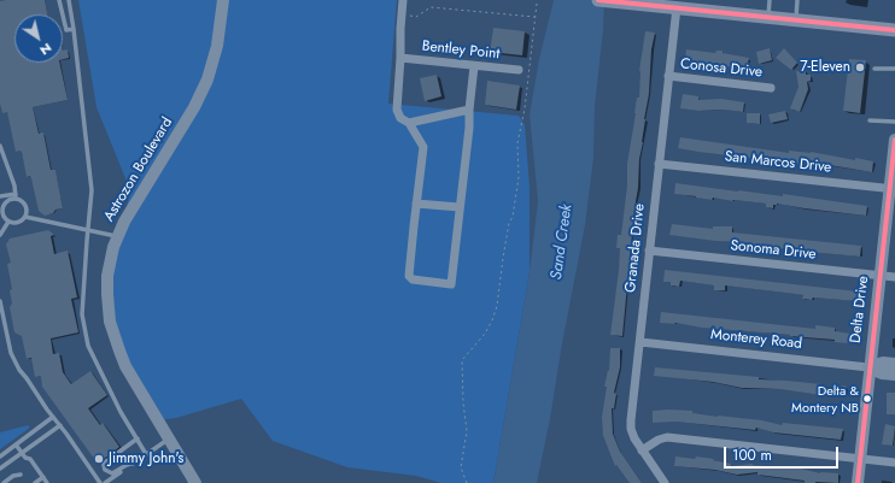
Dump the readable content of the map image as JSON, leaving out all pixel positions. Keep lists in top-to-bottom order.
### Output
{
  "streets": {
    "main road": ["Astrozon Boulevard", "Delta Drive", "Monterey Road"],
    "street": [
      "Bentley Point",
      "Conosa Drive",
      "San Marcos Drive",
      "Granada Drive",
      "Sonoma Drive"
    ]
  },
  "crossings": [
    ["Conosa Drive", "Granada Drive"],
    ["San Marcos Drive", "Granada Drive"],
    ["San Marcos Drive", "Delta Drive"],
    ["Granada Drive", "Sonoma Drive"],
    ["Granada Drive", "Monterey Road"],
    ["Sonoma Drive", "Delta Drive"],
    ["Delta Drive", "Monterey Road"]
  ],
  "water": ["Sand Creek"],
  "places": ["7-Eleven", "Delta & Montery NB", "Jimmy John's"],
  "scale_bar": "100 m",
  "north": "bottom right"
}
